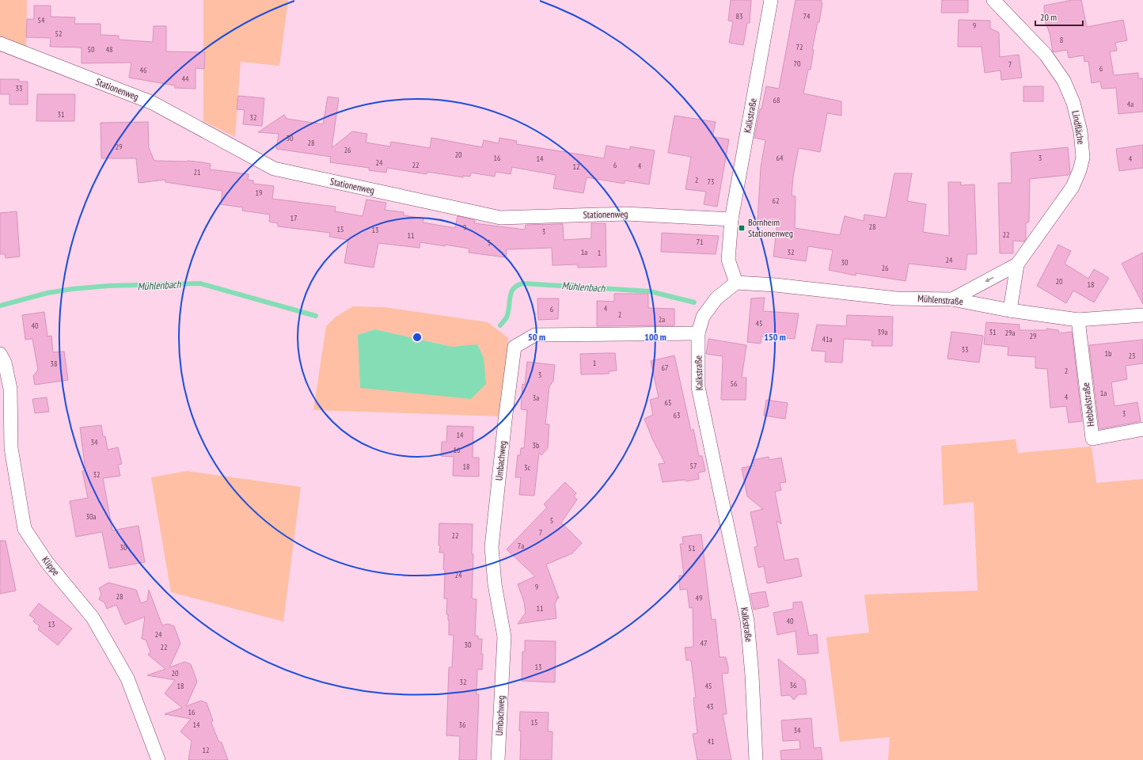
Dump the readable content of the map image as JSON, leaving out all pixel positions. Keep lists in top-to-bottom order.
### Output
{
  "streets": {
    "street": [
      "Stationenweg",
      "Kalkstraße",
      "Lindfläche",
      "Mühlenstraße",
      "Hebbelstraße",
      "Umbachweg",
      "Klippe"
    ]
  },
  "crossings": [
    ["Stationenweg", "Kalkstraße"],
    ["Kalkstraße", "Mühlenstraße"],
    ["Kalkstraße", "Umbachweg"],
    ["Lindfläche", "Mühlenstraße"],
    ["Mühlenstraße", "Hebbelstraße"]
  ],
  "water": ["Mühlenbach"],
  "places": {
    "transit": ["Bornheim Stationenweg"]
  },
  "house_numbers": [
    "83",
    "74",
    "54",
    "9",
    "52",
    "8",
    "72",
    "50",
    "48",
    "70",
    "7",
    "6",
    "46",
    "44",
    "33",
    "68",
    "4a",
    "31",
    "32",
    "30",
    "28",
    "29",
    "26",
    "20",
    "16",
    "64",
    "3",
    "14",
    "4",
    "24",
    "22",
    "6",
    "4",
    "12",
    "21",
    "2",
    "73",
    "19",
    "62",
    "17",
    "28",
    "9",
    "15",
    "13",
    "3",
    "22",
    "11",
    "71",
    "5",
    "1a",
    "32",
    "1",
    "24",
    "30",
    "26",
    "20",
    "18",
    "4",
    "6",
    "2",
    "2a",
    "45",
    "40",
    "39a",
    "31",
    "29a",
    "29",
    "41a",
    "33",
    "1b",
    "23",
    "1",
    "38",
    "67",
    "2",
    "3",
    "56",
    "1a",
    "4",
    "3a",
    "65",
    "3",
    "63",
    "14",
    "34",
    "3b",
    "16",
    "57",
    "18",
    "3c",
    "32",
    "30a",
    "5",
    "7",
    "22",
    "7a",
    "30",
    "51",
    "24",
    "9",
    "28",
    "49",
    "11",
    "40",
    "13",
    "24",
    "47",
    "30",
    "22",
    "13",
    "20",
    "32",
    "36",
    "18",
    "45",
    "43",
    "16",
    "15",
    "14",
    "36",
    "34",
    "41",
    "12"
  ],
  "scale_bar": "20 m",
  "rings": ["50 m", "100 m", "150 m"]
}
